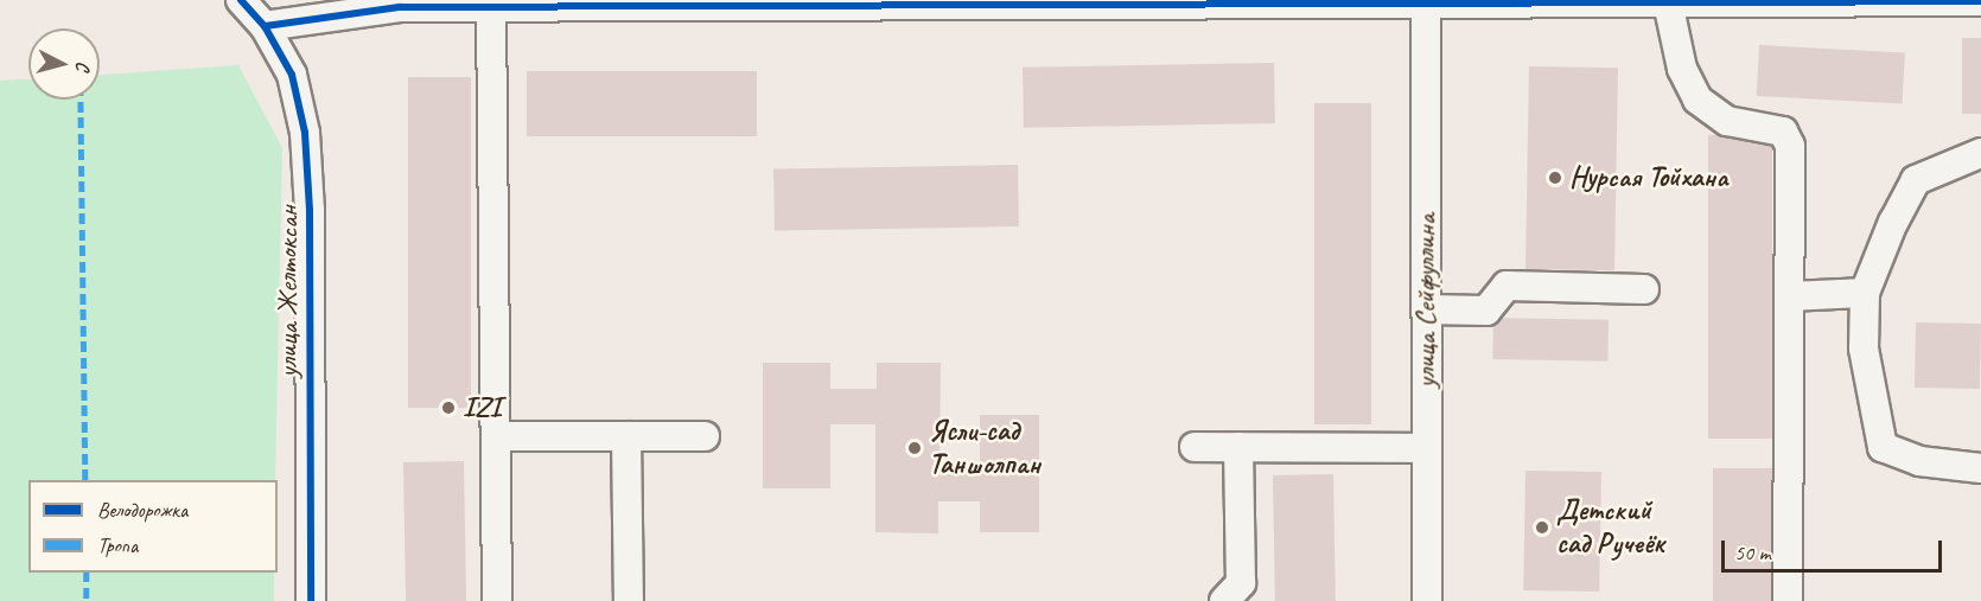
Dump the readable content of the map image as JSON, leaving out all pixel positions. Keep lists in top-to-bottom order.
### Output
{
  "streets": {
    "street": ["улица Желтоксан", "улица Сейфуллина"]
  },
  "places": [
    "Нурсая Тойхана",
    "IZI",
    "Ясли-сад Таншолпан",
    "Детский сад Ручеёк"
  ],
  "legend": ["Велодорожка", "Тропа"],
  "scale_bar": "50 m",
  "north": "right"
}
